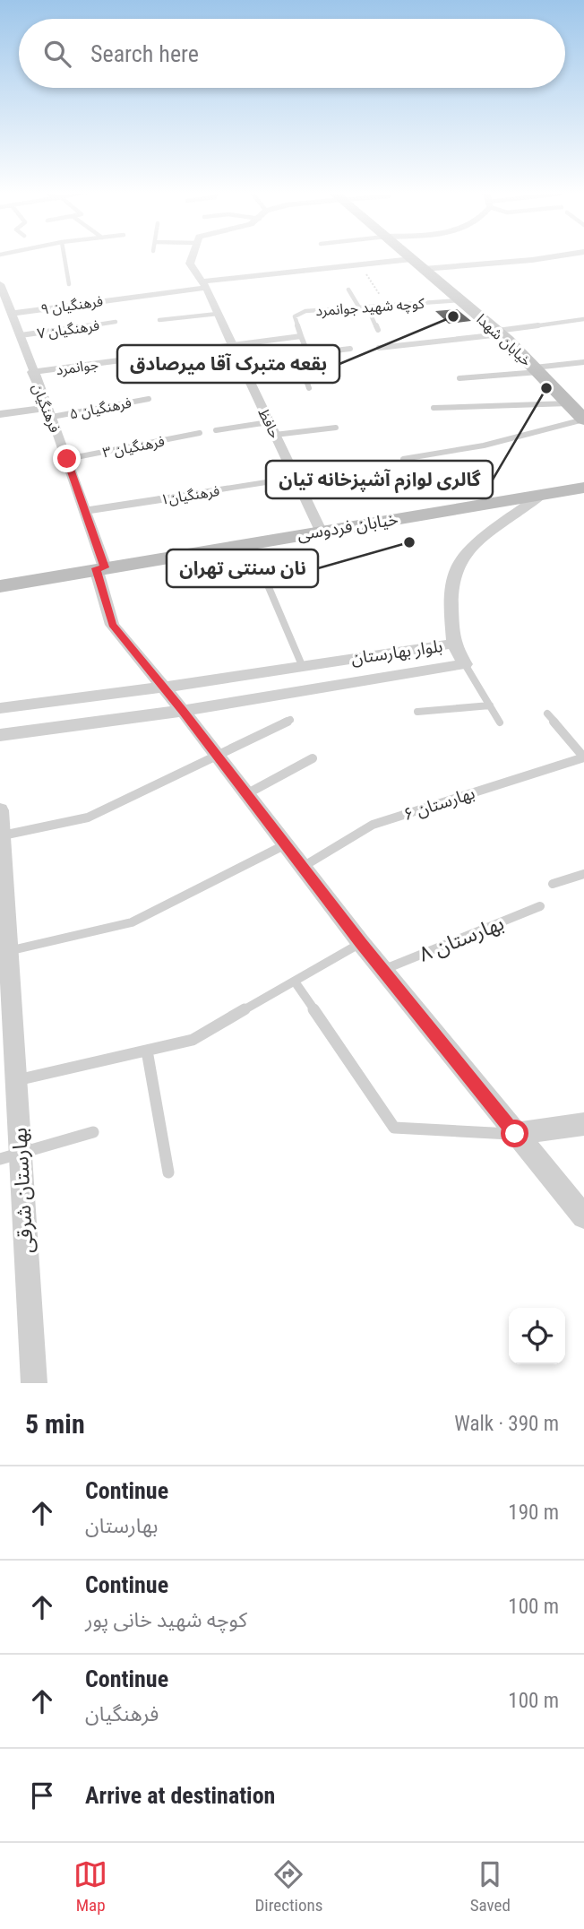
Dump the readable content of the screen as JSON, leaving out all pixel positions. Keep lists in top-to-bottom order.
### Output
{
  "streets": {
    "main road": ["خیابان شهدا", "خیابان فردوسی"],
    "street": [
      "فرهنگیان ۹",
      "جوانمرد",
      "فرهنگیان",
      "حافظ",
      "بلوار بهارستان",
      "بهارستان شرقی"
    ],
    "lane": [
      "کوچه شهید جوانمرد",
      "فرهنگیان ۷",
      "فرهنگیان ۵",
      "فرهنگیان ۳",
      "فرهنگیان۱",
      "بهارستان ۶",
      "بهارستان ۸"
    ]
  },
  "crossings": [
    ["فرهنگیان ۹", "فرهنگیان ۷"],
    ["فرهنگیان ۹", "خیابان شهدا"],
    ["فرهنگیان ۹", "فرهنگیان"],
    ["فرهنگیان ۹", "حافظ"],
    ["کوچه شهید جوانمرد", "خیابان شهدا"],
    ["کوچه شهید جوانمرد", "جوانمرد"],
    ["کوچه شهید جوانمرد", "حافظ"],
    ["فرهنگیان ۷", "فرهنگیان"],
    ["جوانمرد", "فرهنگیان"],
    ["جوانمرد", "حافظ"],
    ["فرهنگیان", "فرهنگیان ۵"],
    ["فرهنگیان", "فرهنگیان ۳"],
    ["فرهنگیان", "فرهنگیان۱"],
    ["فرهنگیان", "خیابان فردوسی"],
    ["فرهنگیان", "بلوار بهارستان"],
    ["فرهنگیان", "بهارستان ۶"],
    ["فرهنگیان", "بهارستان ۸"],
    ["حافظ", "فرهنگیان۱"],
    ["حافظ", "خیابان فردوسی"]
  ],
  "places": ["بقعه متبرک آقا میرصادق", "گالری لوازم آشپزخانه تیان", "نان سنتی تهران"],
  "page": {
    "search": "Search here",
    "heading": ["5 min", "Walk · 390 m"],
    "list": [
      ["Continue", "بهارستان", "190 m"],
      ["Continue", "کوچه شهید خانی پور", "100 m"],
      ["Continue", "فرهنگیان", "100 m"],
      "Arrive at destination"
    ],
    "nav": ["Map", "Directions", "Saved"]
  }
}
